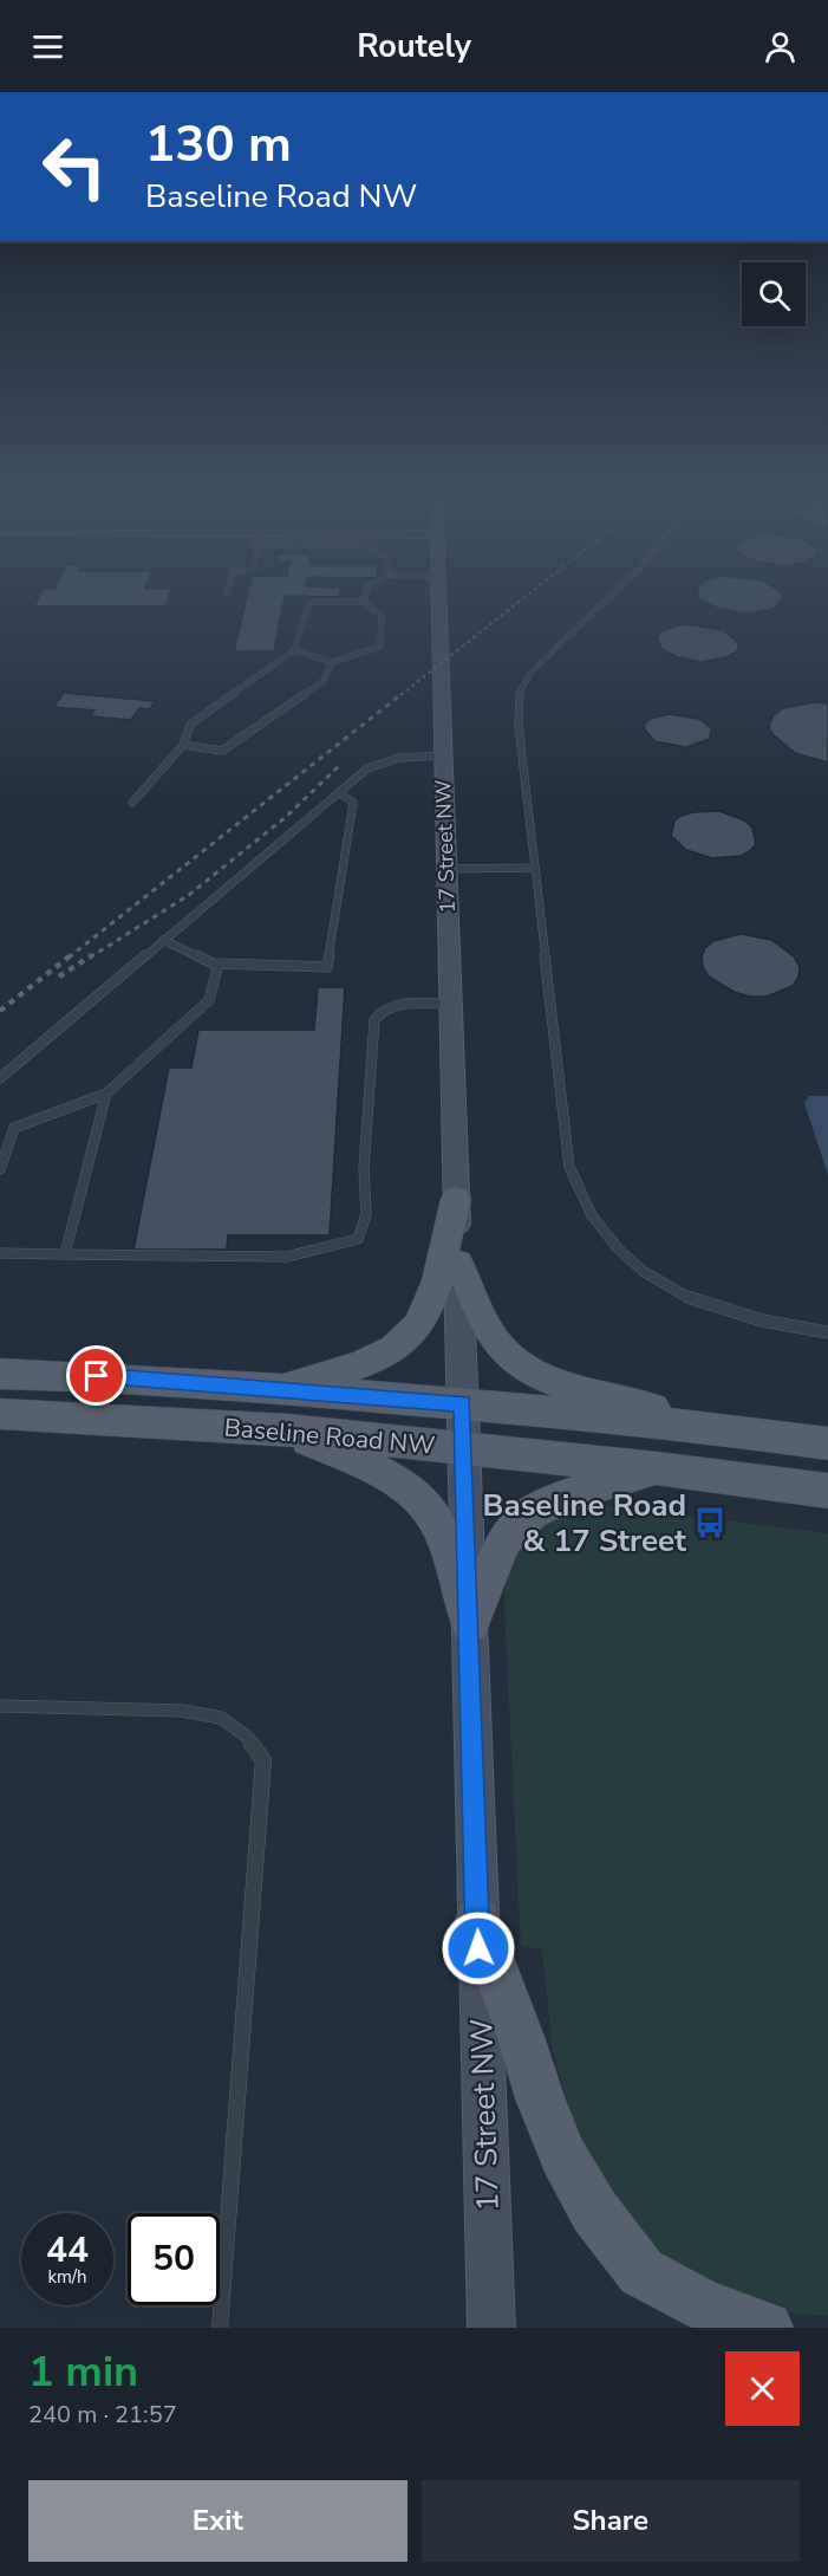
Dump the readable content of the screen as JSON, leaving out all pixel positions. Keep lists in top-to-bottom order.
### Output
{
  "streets": {
    "main road": ["17 Street NW", "Baseline Road NW"]
  },
  "crossings": [
    ["17 Street NW", "Baseline Road NW"]
  ],
  "places": {
    "bus stop": ["Baseline Road & 17 Street"]
  },
  "page": {
    "header": "Routely",
    "turn": ["130 m", "Baseline Road NW"],
    "speed": "44 km/h",
    "limit": "50",
    "heading": ["1 min", "240 m · 21:57"],
    "buttons": ["Exit", "Share"]
  }
}
